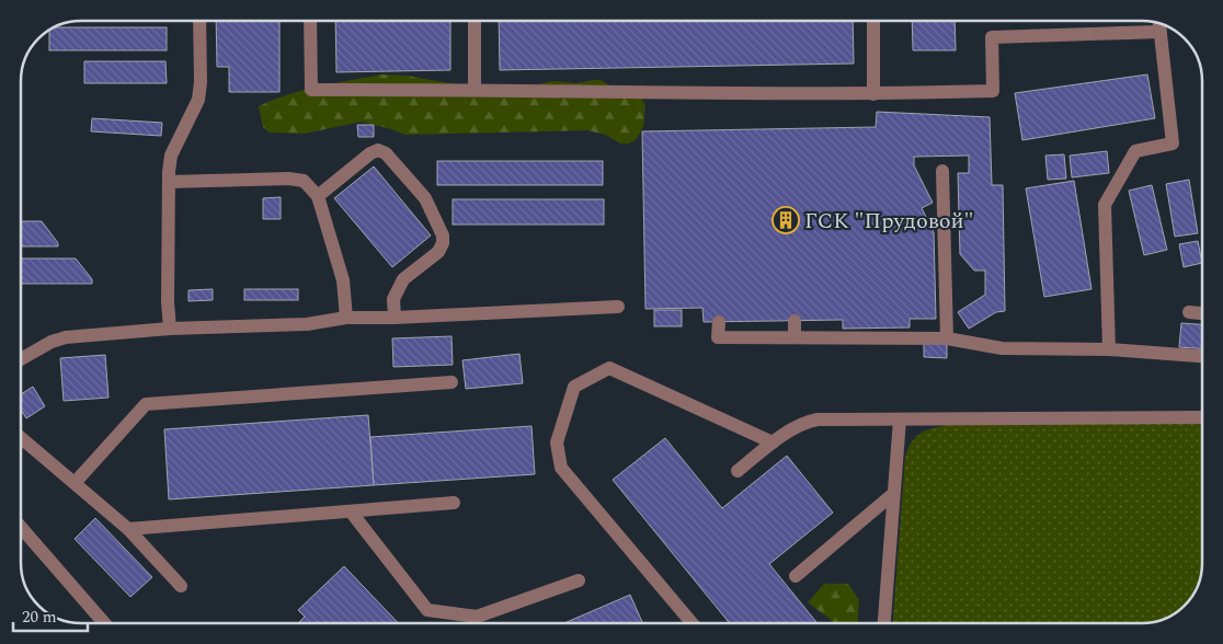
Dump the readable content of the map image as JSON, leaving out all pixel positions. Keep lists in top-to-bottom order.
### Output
{
  "places": {
    "building": ["ГСК \"Прудовой\""]
  },
  "scale_bar": "20 m"
}
